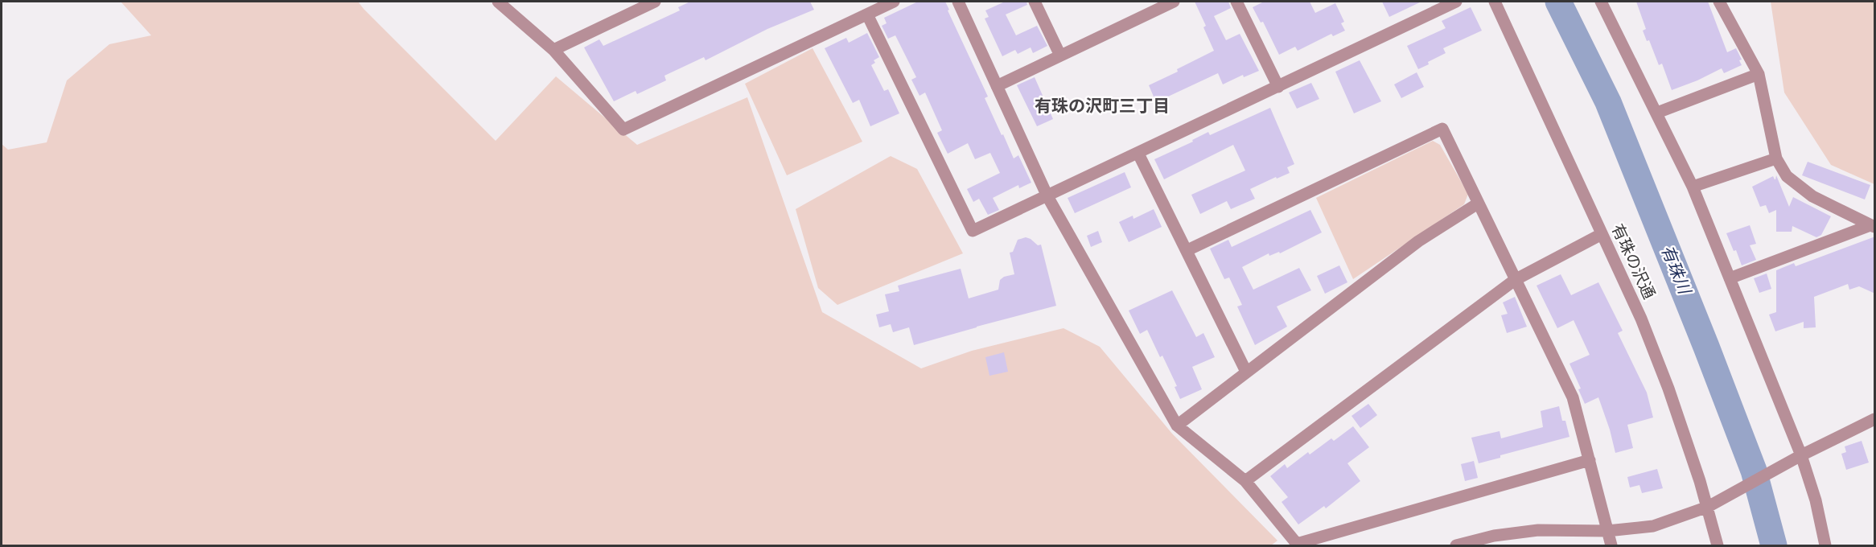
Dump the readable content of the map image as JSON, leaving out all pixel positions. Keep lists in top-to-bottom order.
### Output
{
  "streets": {
    "street": ["有珠の沢通"]
  },
  "districts": ["有珠の沢町三丁目"],
  "water": ["有珠川"]
}
